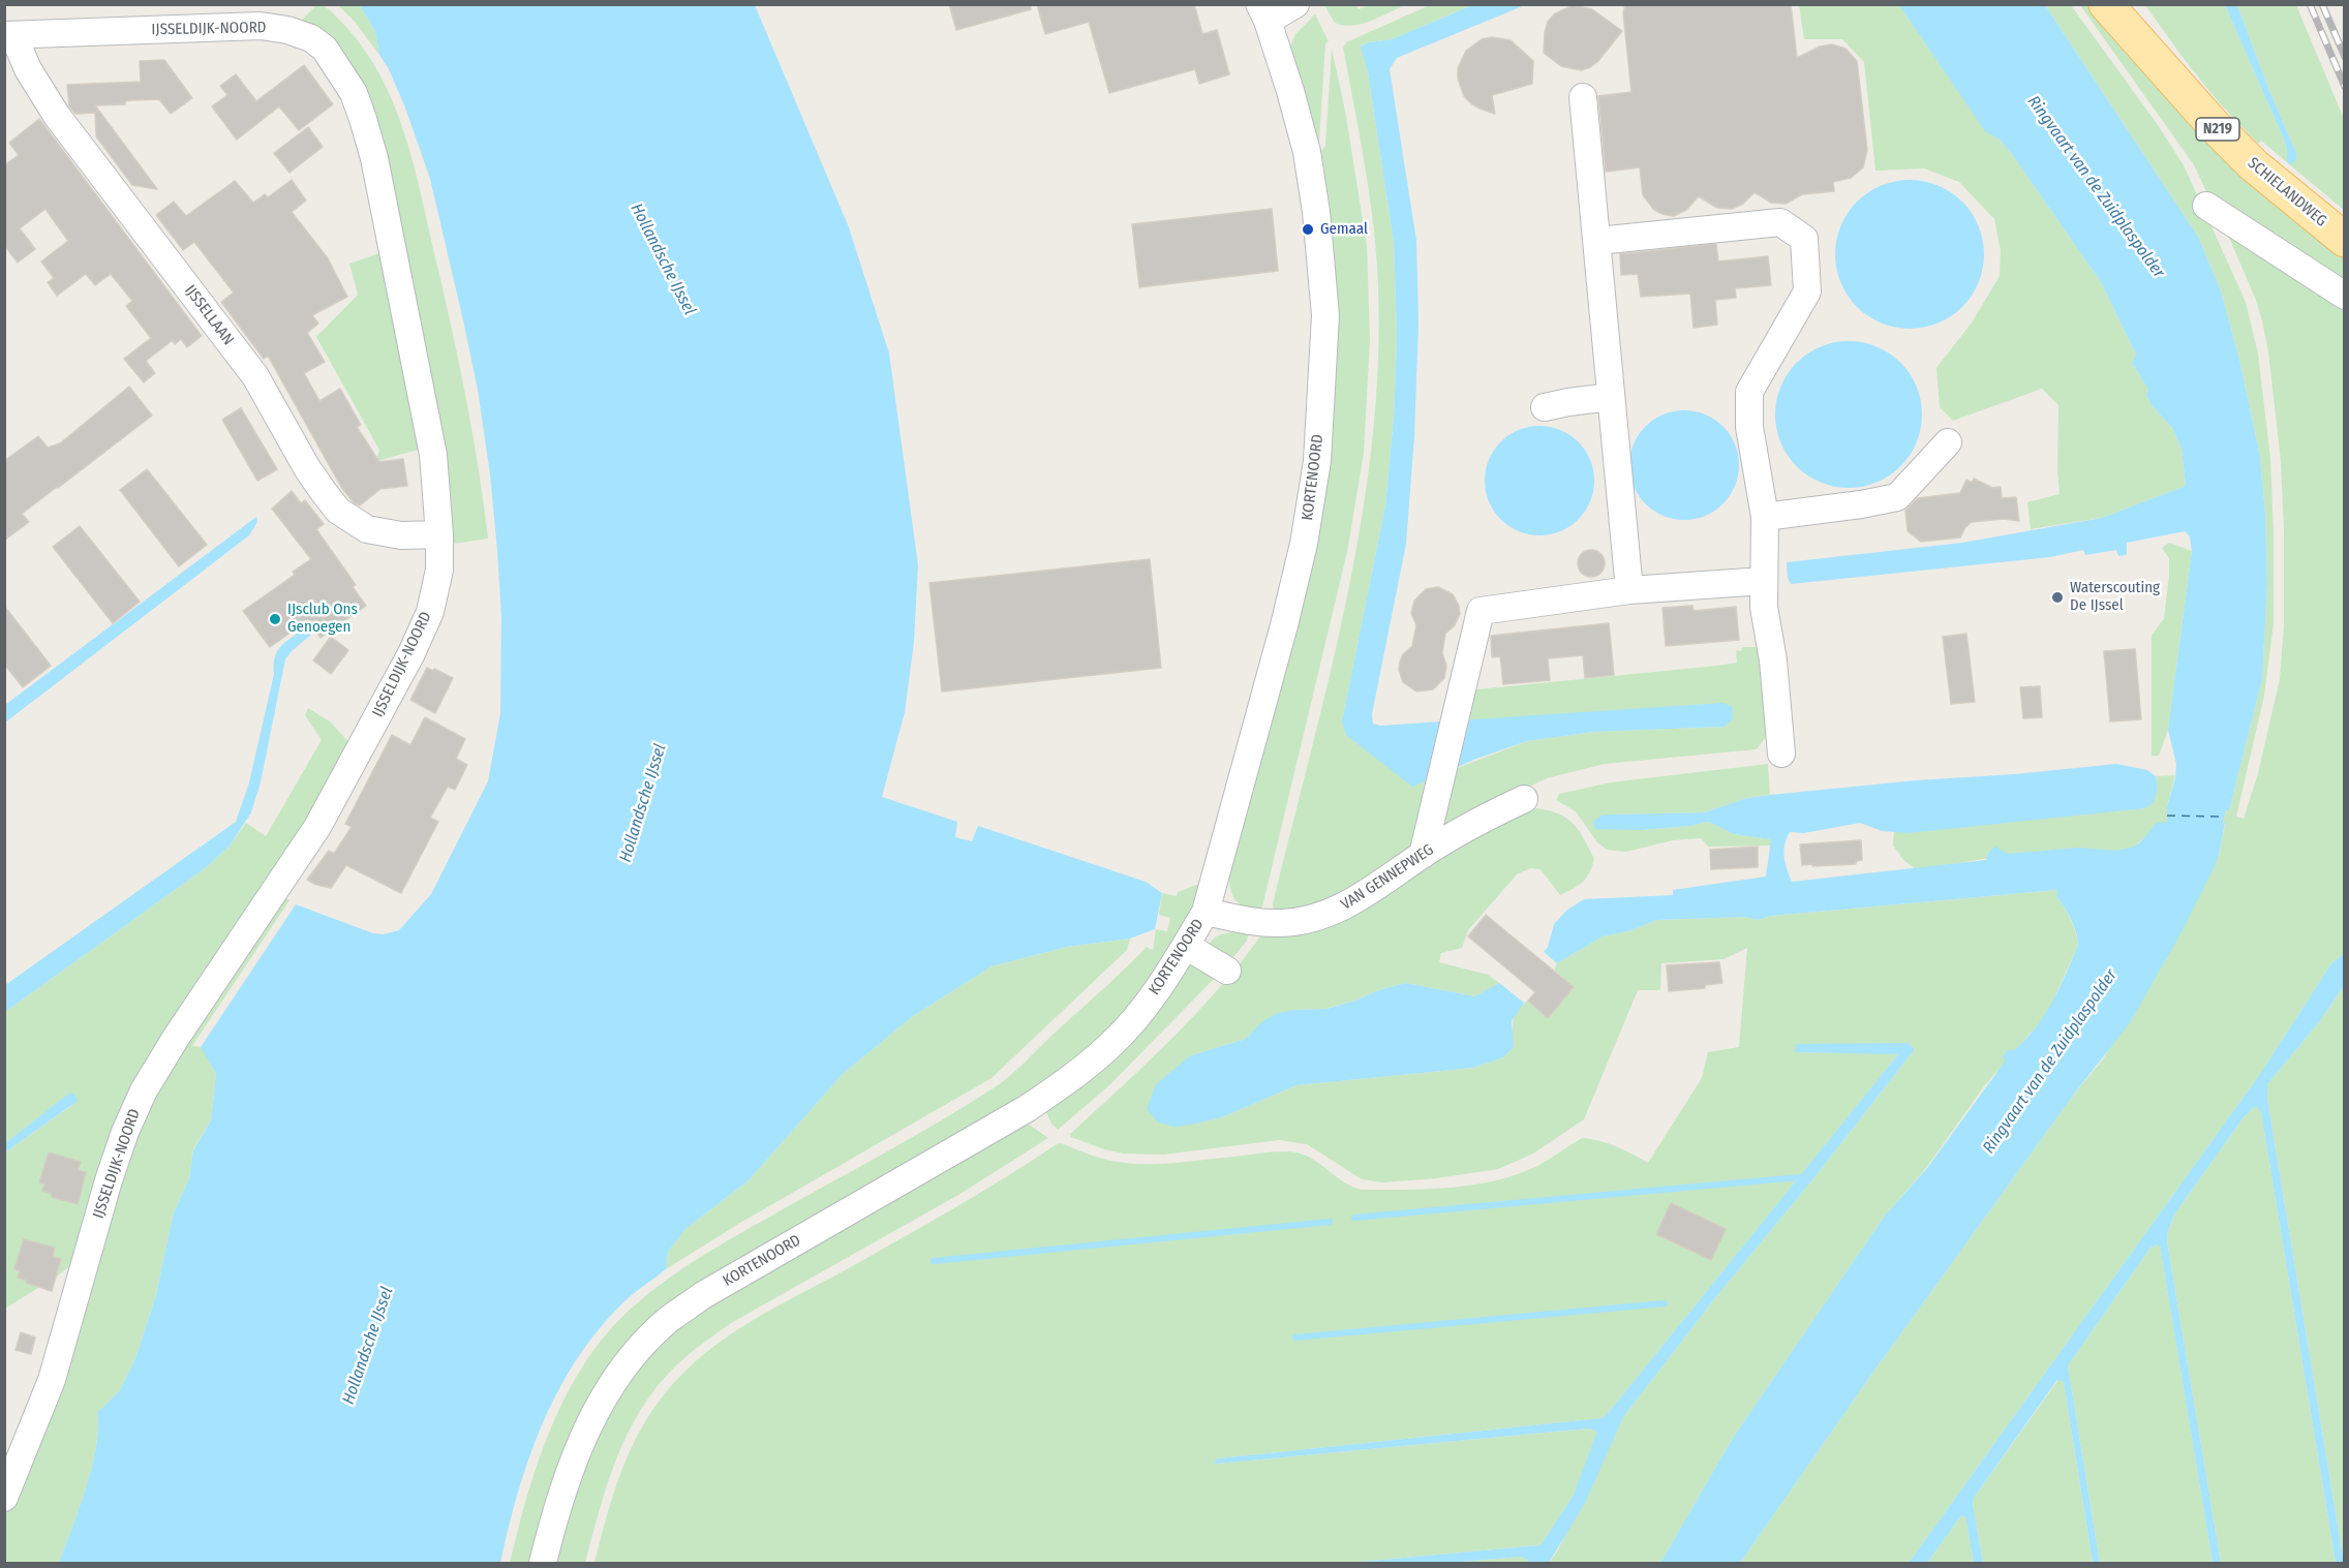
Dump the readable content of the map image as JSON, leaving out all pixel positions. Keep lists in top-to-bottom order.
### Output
{
  "streets": {
    "main road": ["N219", "SCHIELANDWEG"],
    "street": [
      "IJSSELDIJK-NOORD",
      "IJSSELLAAN",
      "KORTENOORD",
      "VAN GENNEPWEG"
    ]
  },
  "crossings": [
    ["IJSSELDIJK-NOORD", "IJSSELLAAN"],
    ["KORTENOORD", "VAN GENNEPWEG"]
  ],
  "water": ["Ringvaart van de Zuidplaspolder", "Hollandsche IJssel"],
  "places": ["Gemaal", "Waterscouting De IJssel", "IJsclub Ons Genoegen"]
}
